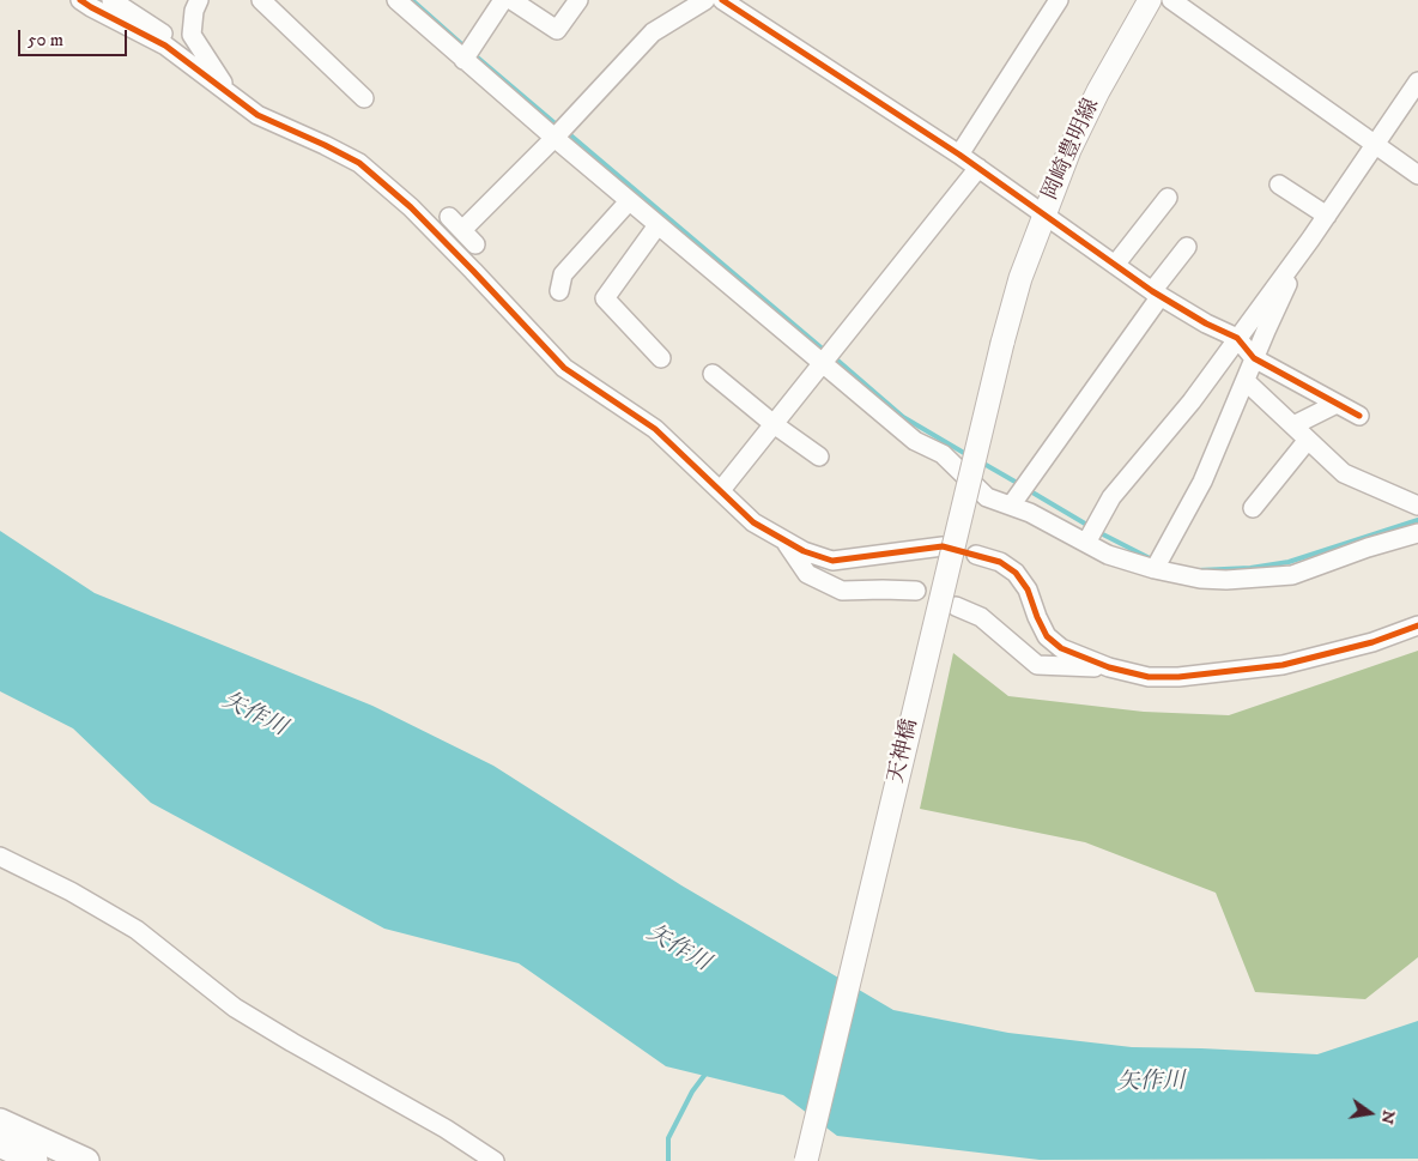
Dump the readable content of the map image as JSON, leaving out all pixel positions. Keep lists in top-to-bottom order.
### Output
{
  "streets": {
    "main road": ["岡崎豊明線", "天神橋"]
  },
  "crossings": [
    ["岡崎豊明線", "天神橋"]
  ],
  "water": ["矢作川"],
  "scale_bar": "50 m",
  "north": "right"
}
